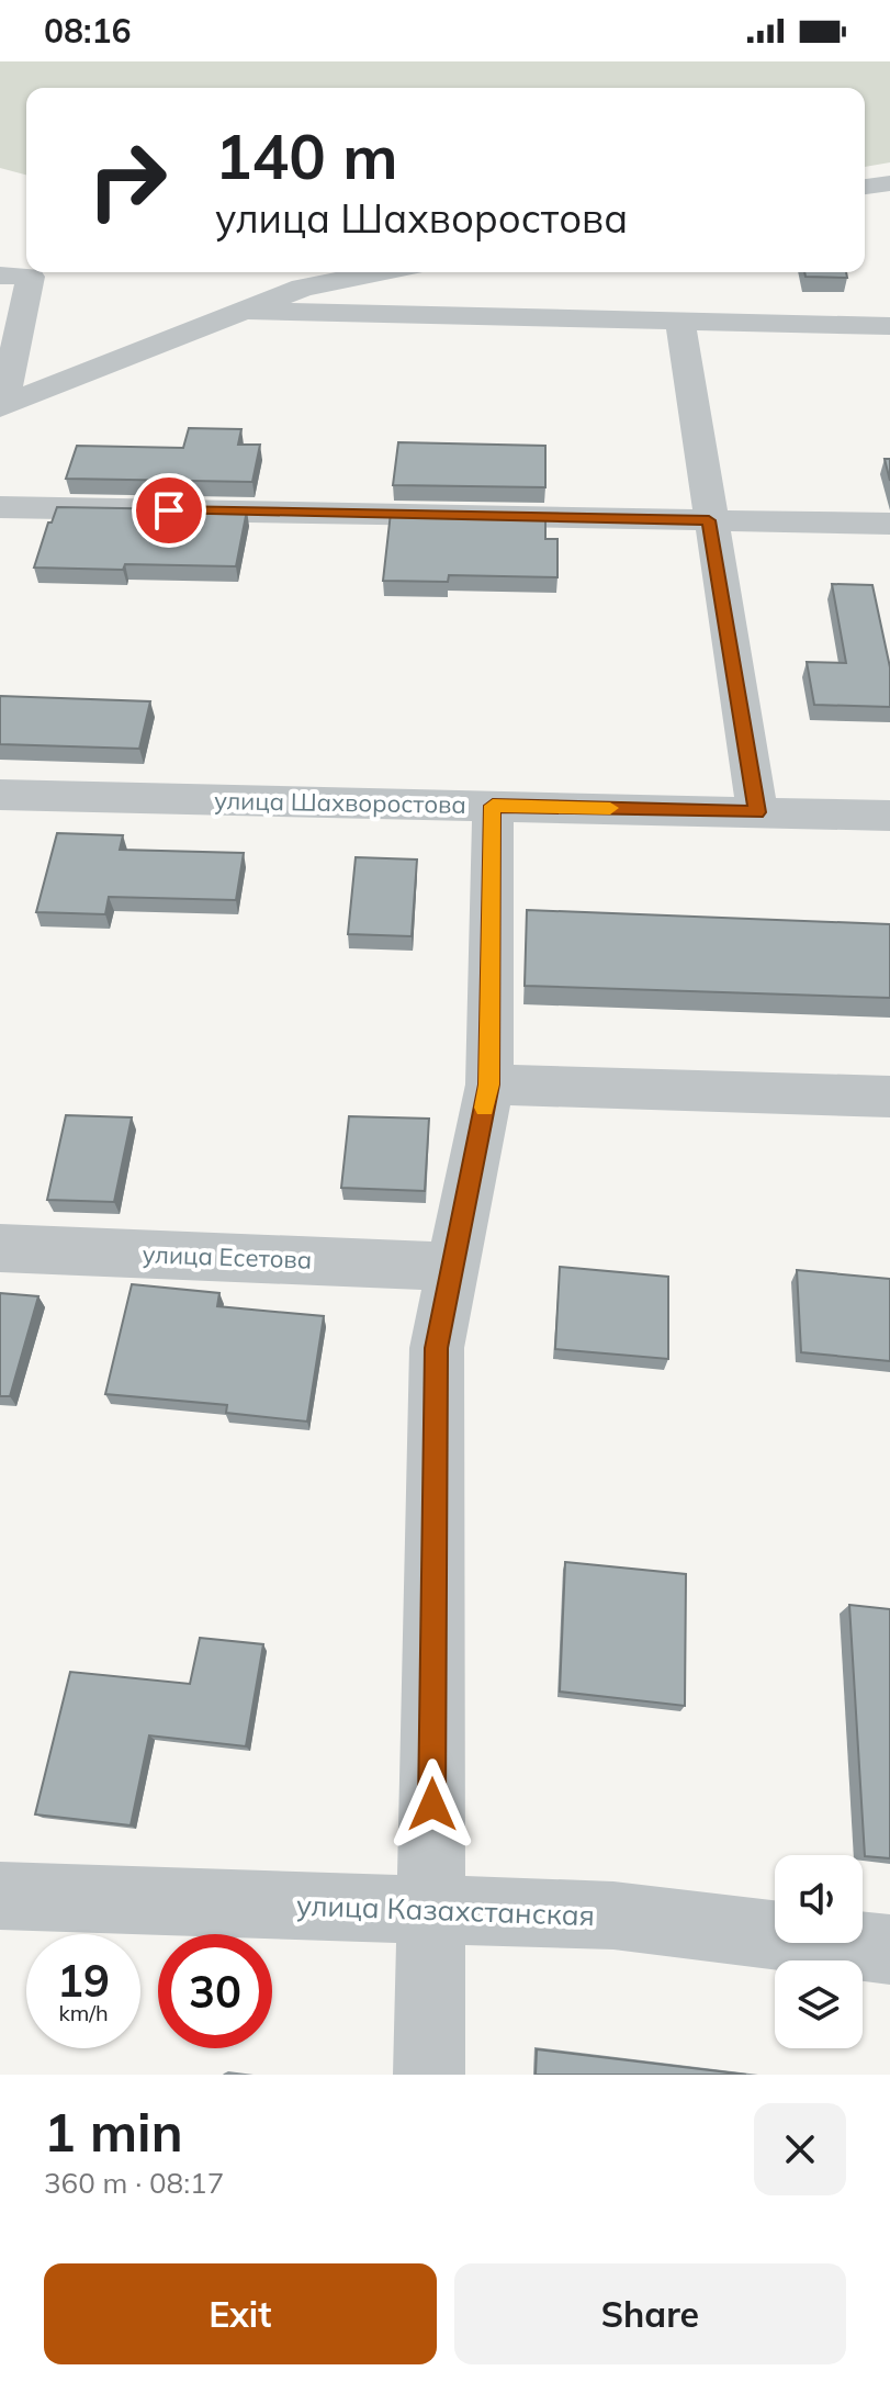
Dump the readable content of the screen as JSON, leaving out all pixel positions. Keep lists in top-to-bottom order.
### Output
{
  "streets": {
    "street": ["улица Шахворостова", "улица Есетова", "улица Казахстанская"]
  },
  "page": {
    "status": "08:16",
    "turn": ["140 m", "улица Шахворостова"],
    "speed": "19 km/h",
    "limit": "30",
    "heading": ["1 min", "360 m · 08:17"],
    "buttons": ["Exit", "Share"]
  }
}
